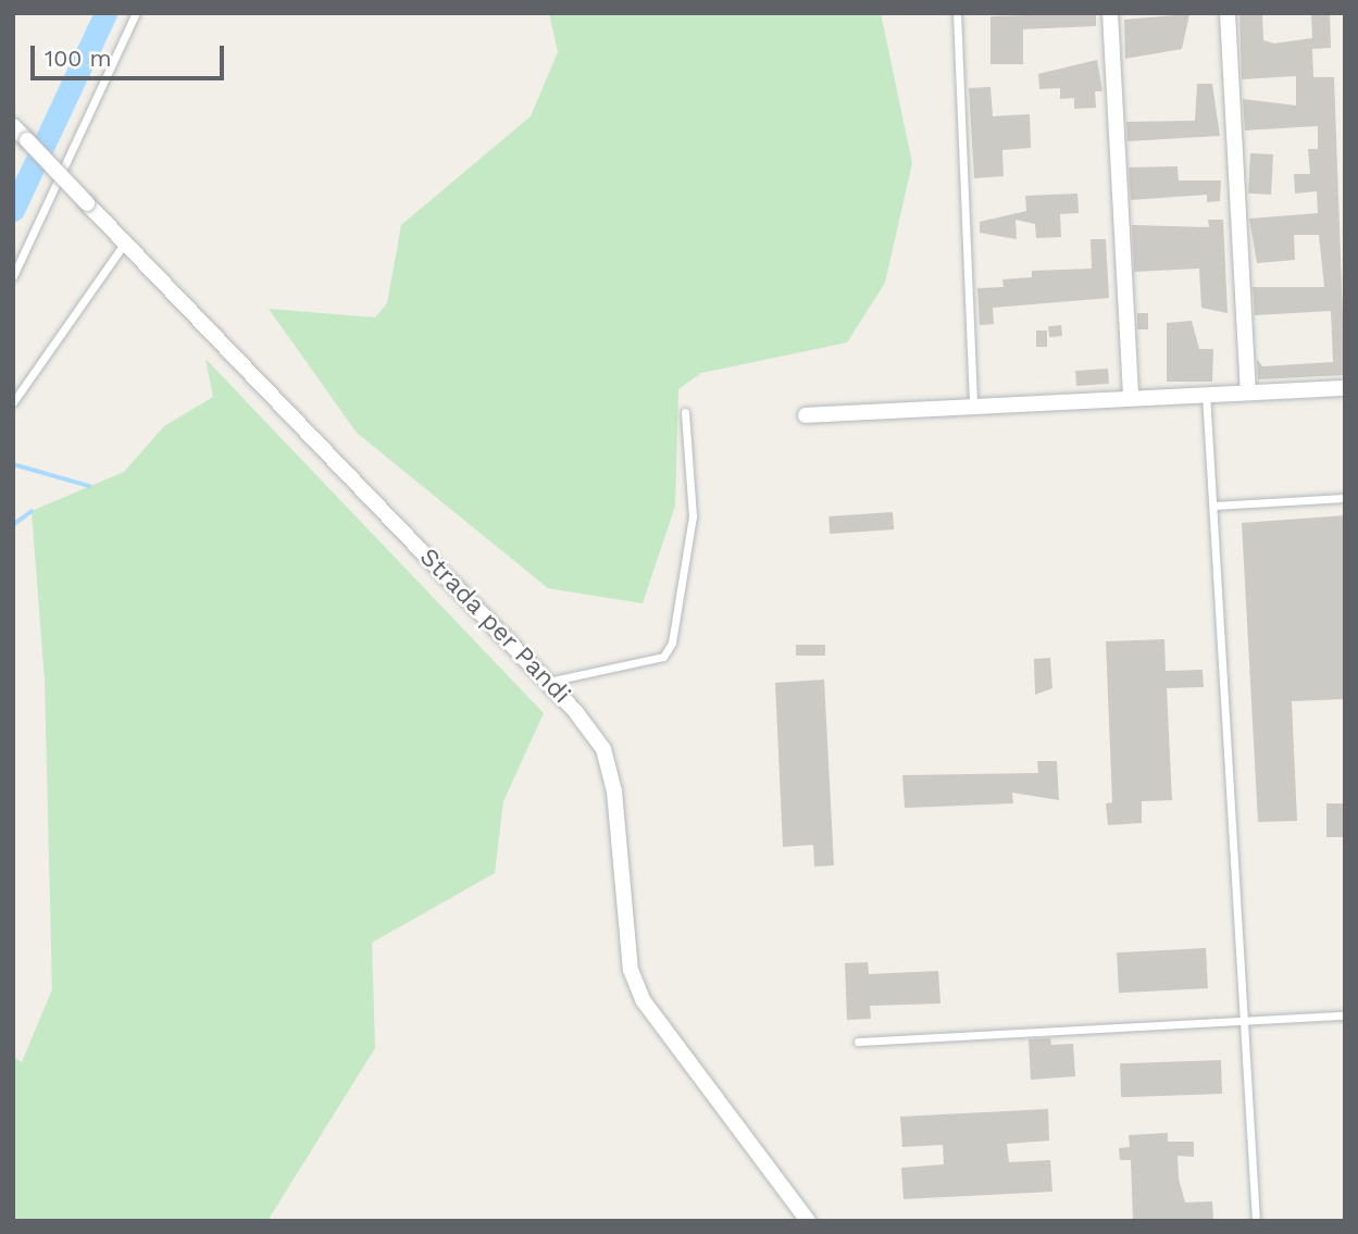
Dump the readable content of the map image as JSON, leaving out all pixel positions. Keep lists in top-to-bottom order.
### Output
{
  "streets": {
    "street": ["Strada per Pandi"]
  },
  "scale_bar": "100 m"
}
